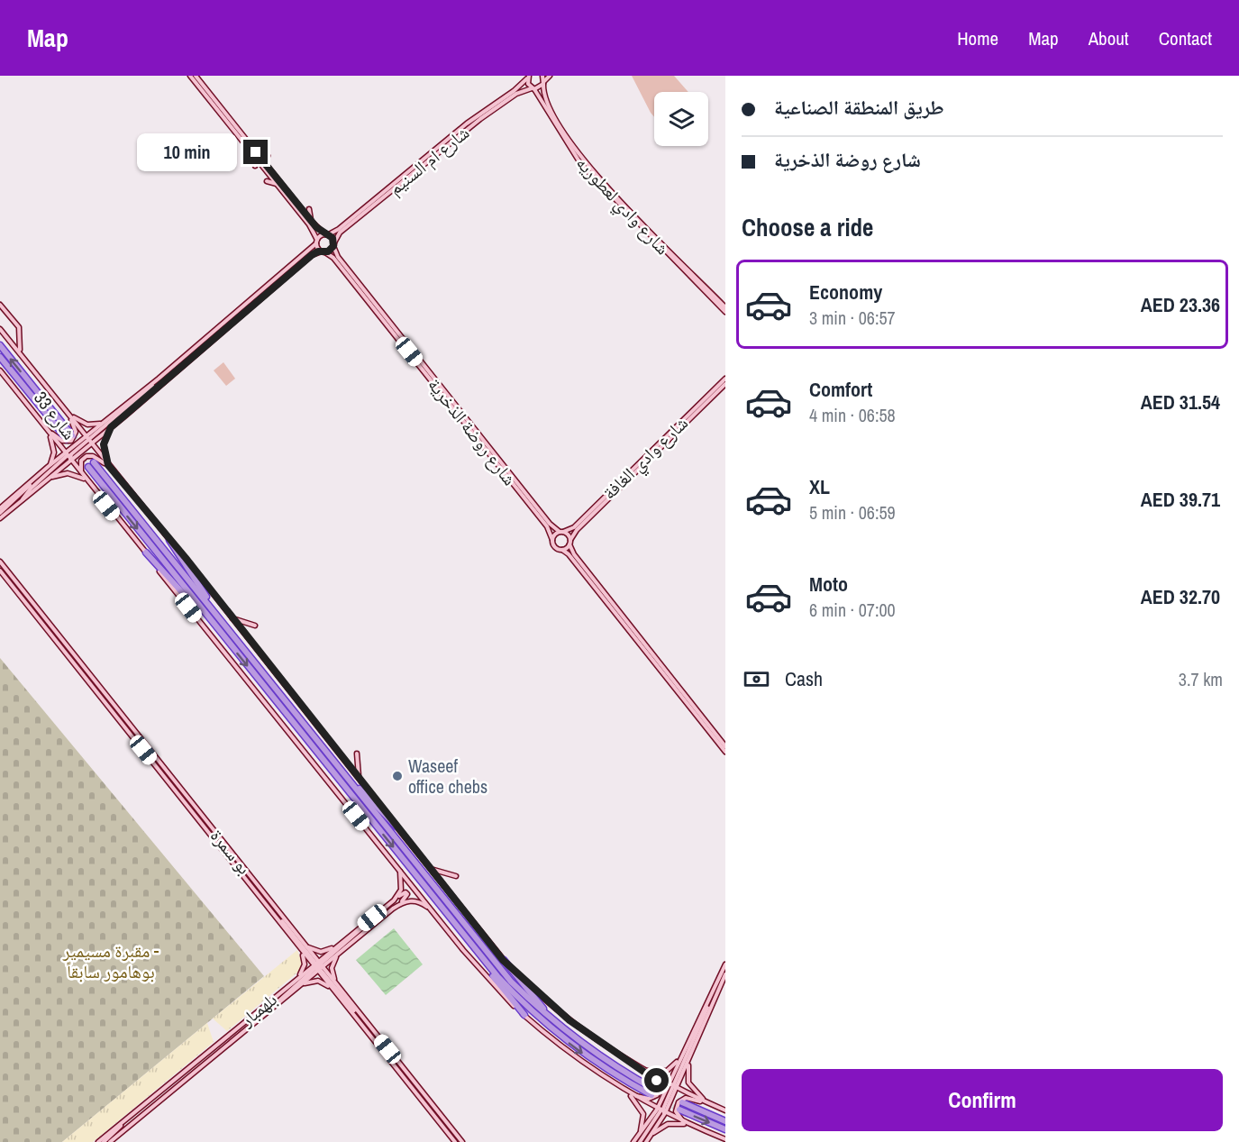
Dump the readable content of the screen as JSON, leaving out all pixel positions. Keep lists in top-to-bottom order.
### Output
{
  "streets": {
    "highway": ["شارع 33"],
    "street": [
      "شارع ام السنيم",
      "شارع وادي لعطوريه",
      "شارع روضة الذخرية",
      "شارع وادي الغافة",
      "بو سمرة",
      "بلهمبار"
    ]
  },
  "crossings": [
    ["شارع ام السنيم", "شارع وادي لعطوريه"],
    ["شارع ام السنيم", "شارع روضة الذخرية"],
    ["شارع 33", "بلهمبار"],
    ["شارع روضة الذخرية", "شارع وادي الغافة"],
    ["بو سمرة", "بلهمبار"]
  ],
  "parks": ["مقبرة مسيمير - بوهامور سابقاً"],
  "places": ["Waseef office chebs"],
  "page": {
    "header": "Map",
    "nav": [
      "Home",
      "Map",
      "About",
      "Contact"
    ],
    "banner": ["طريق المنطقة الصناعية", "شارع روضة الذخرية"],
    "bubble": "10 min",
    "heading": "Choose a ride",
    "list": [
      {
        "name": "Economy",
        "note": "3 min · 06:57",
        "value": "AED 23.36"
      },
      {
        "name": "Comfort",
        "note": "4 min · 06:58",
        "value": "AED 31.54"
      },
      {
        "name": "XL",
        "note": "5 min · 06:59",
        "value": "AED 39.71"
      },
      {
        "name": "Moto",
        "note": "6 min · 07:00",
        "value": "AED 32.70"
      }
    ],
    "pay": ["Cash", "3.7 km"],
    "buttons": "Confirm"
  }
}
